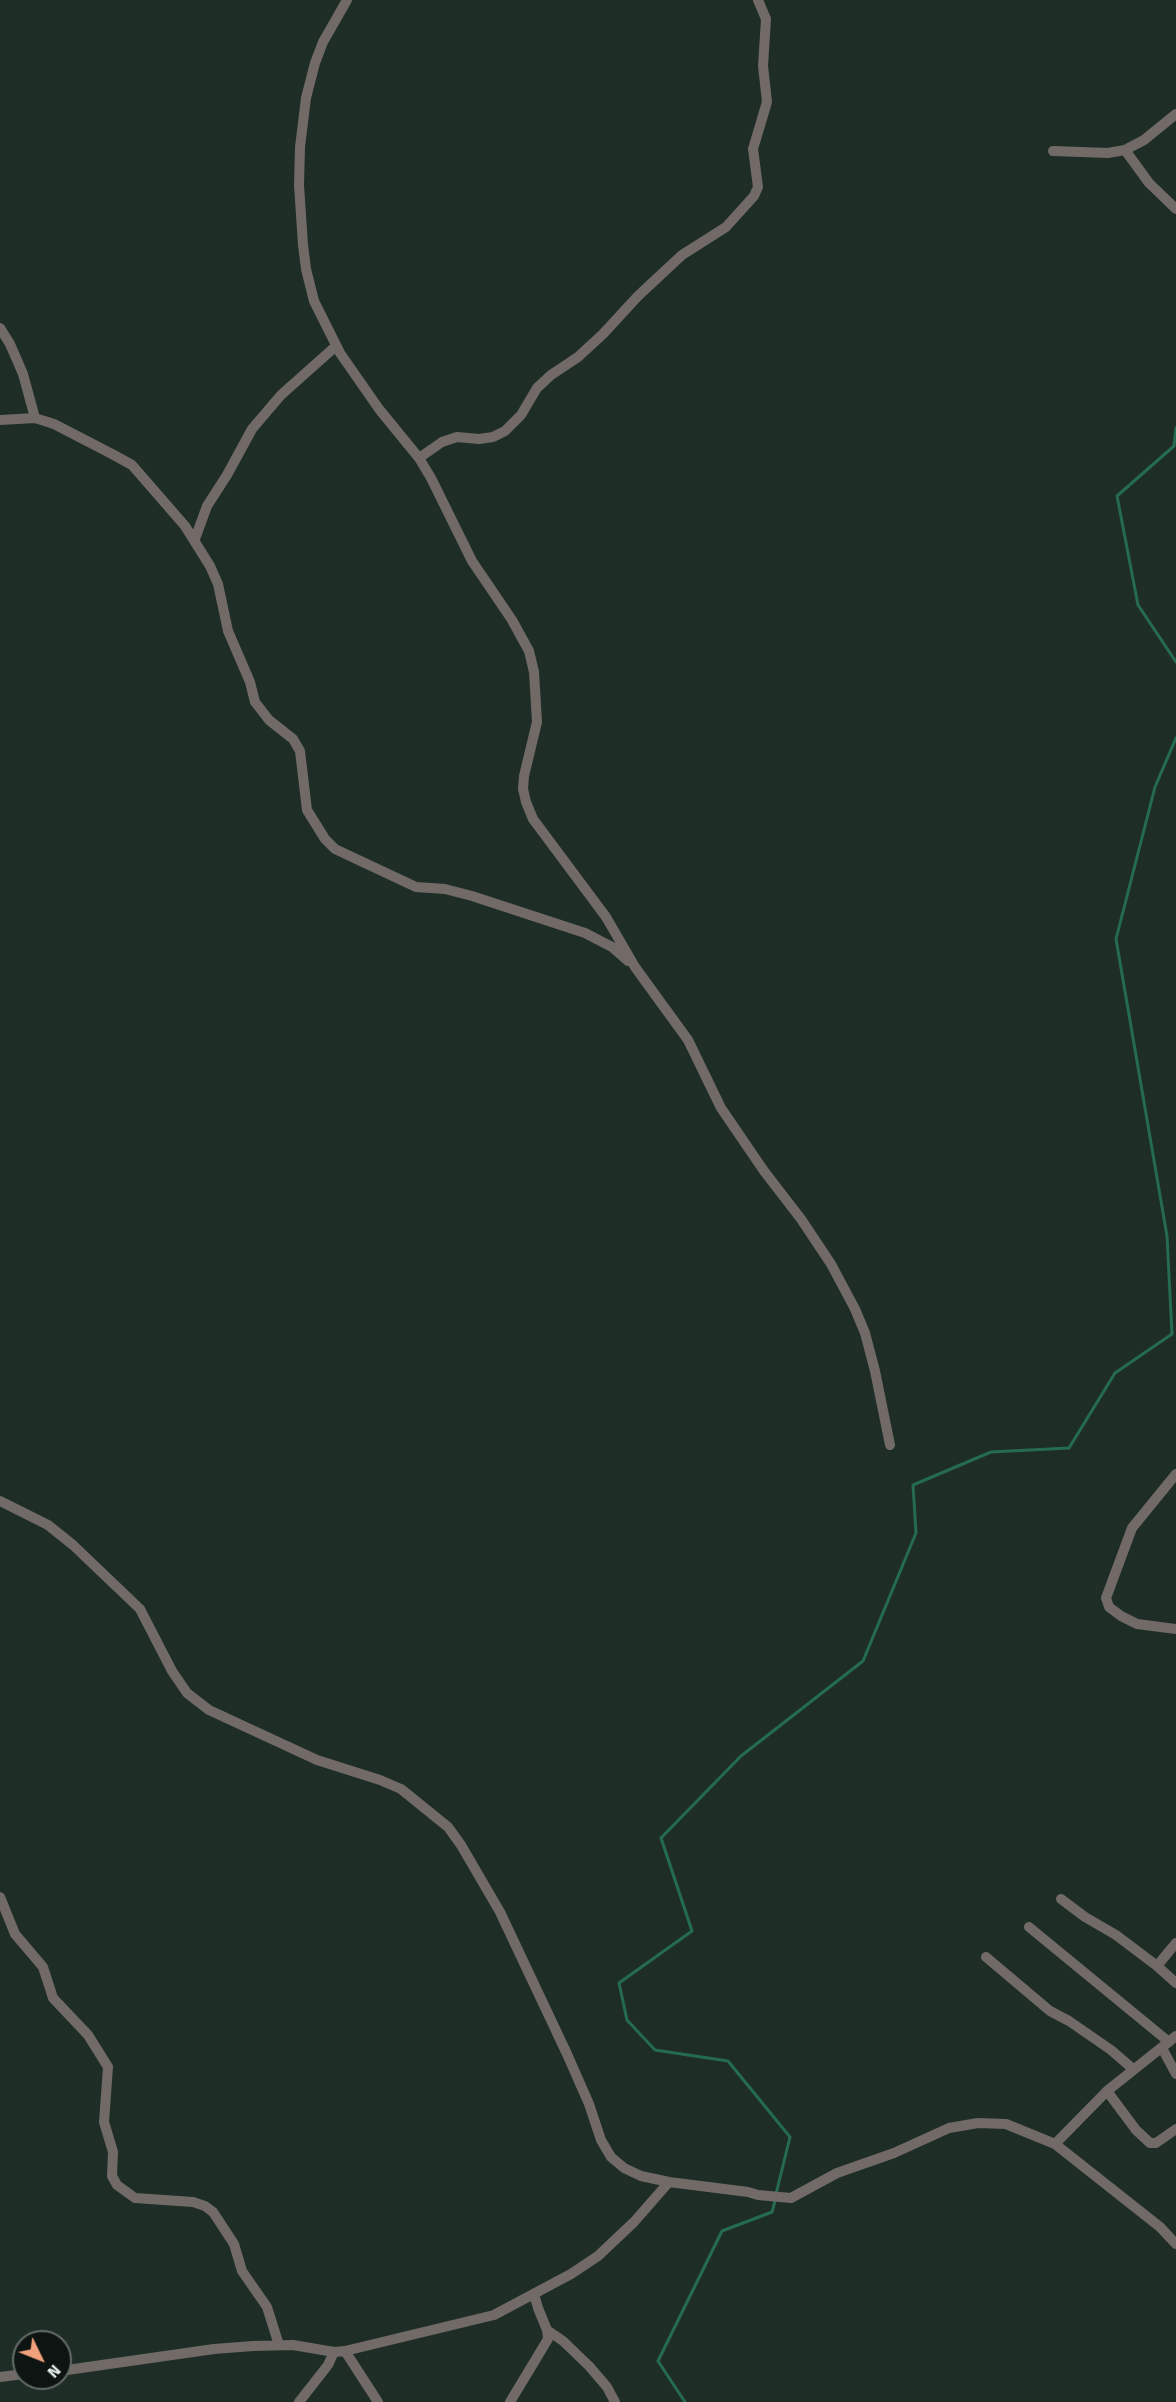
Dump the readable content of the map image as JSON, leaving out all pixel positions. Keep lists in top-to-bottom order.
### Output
{
  "north": "bottom right"
}
